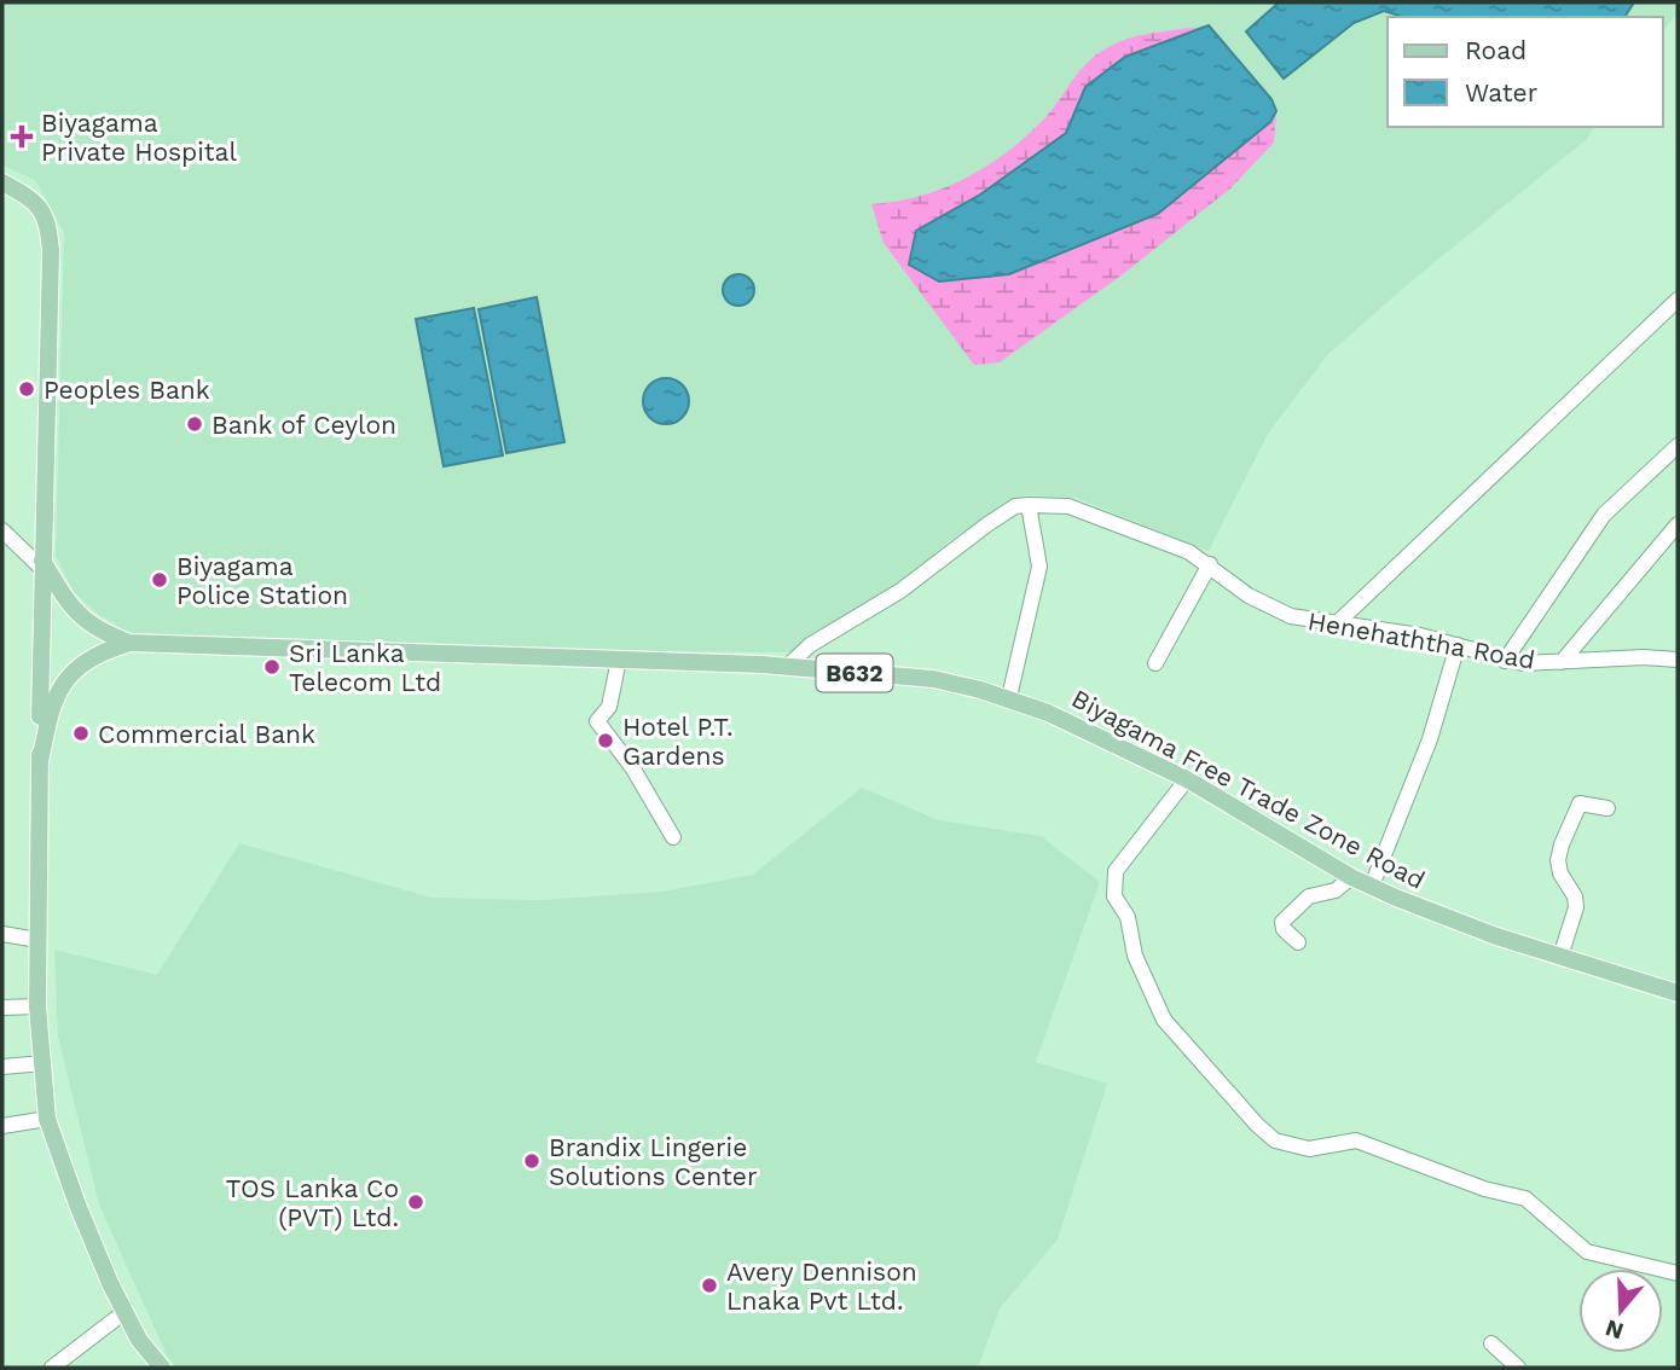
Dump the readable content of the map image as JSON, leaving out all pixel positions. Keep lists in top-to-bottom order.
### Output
{
  "streets": {
    "main road": ["B632", "Biyagama Free Trade Zone Road"],
    "street": ["Henehaththa Road"]
  },
  "crossings": [
    ["Henehaththa Road", "Biyagama Free Trade Zone Road"]
  ],
  "places": {
    "health": ["Biyagama Private Hospital"],
    "other": [
      "Peoples Bank",
      "Bank of Ceylon",
      "Biyagama Police Station",
      "Sri Lanka Telecom Ltd",
      "Commercial Bank",
      "Hotel P.T. Gardens",
      "Brandix Lingerie Solutions Center",
      "TOS Lanka Co (PVT) Ltd.",
      "Avery Dennison Lnaka Pvt Ltd."
    ]
  },
  "legend": ["Road", "Water"],
  "north": "bottom"
}
